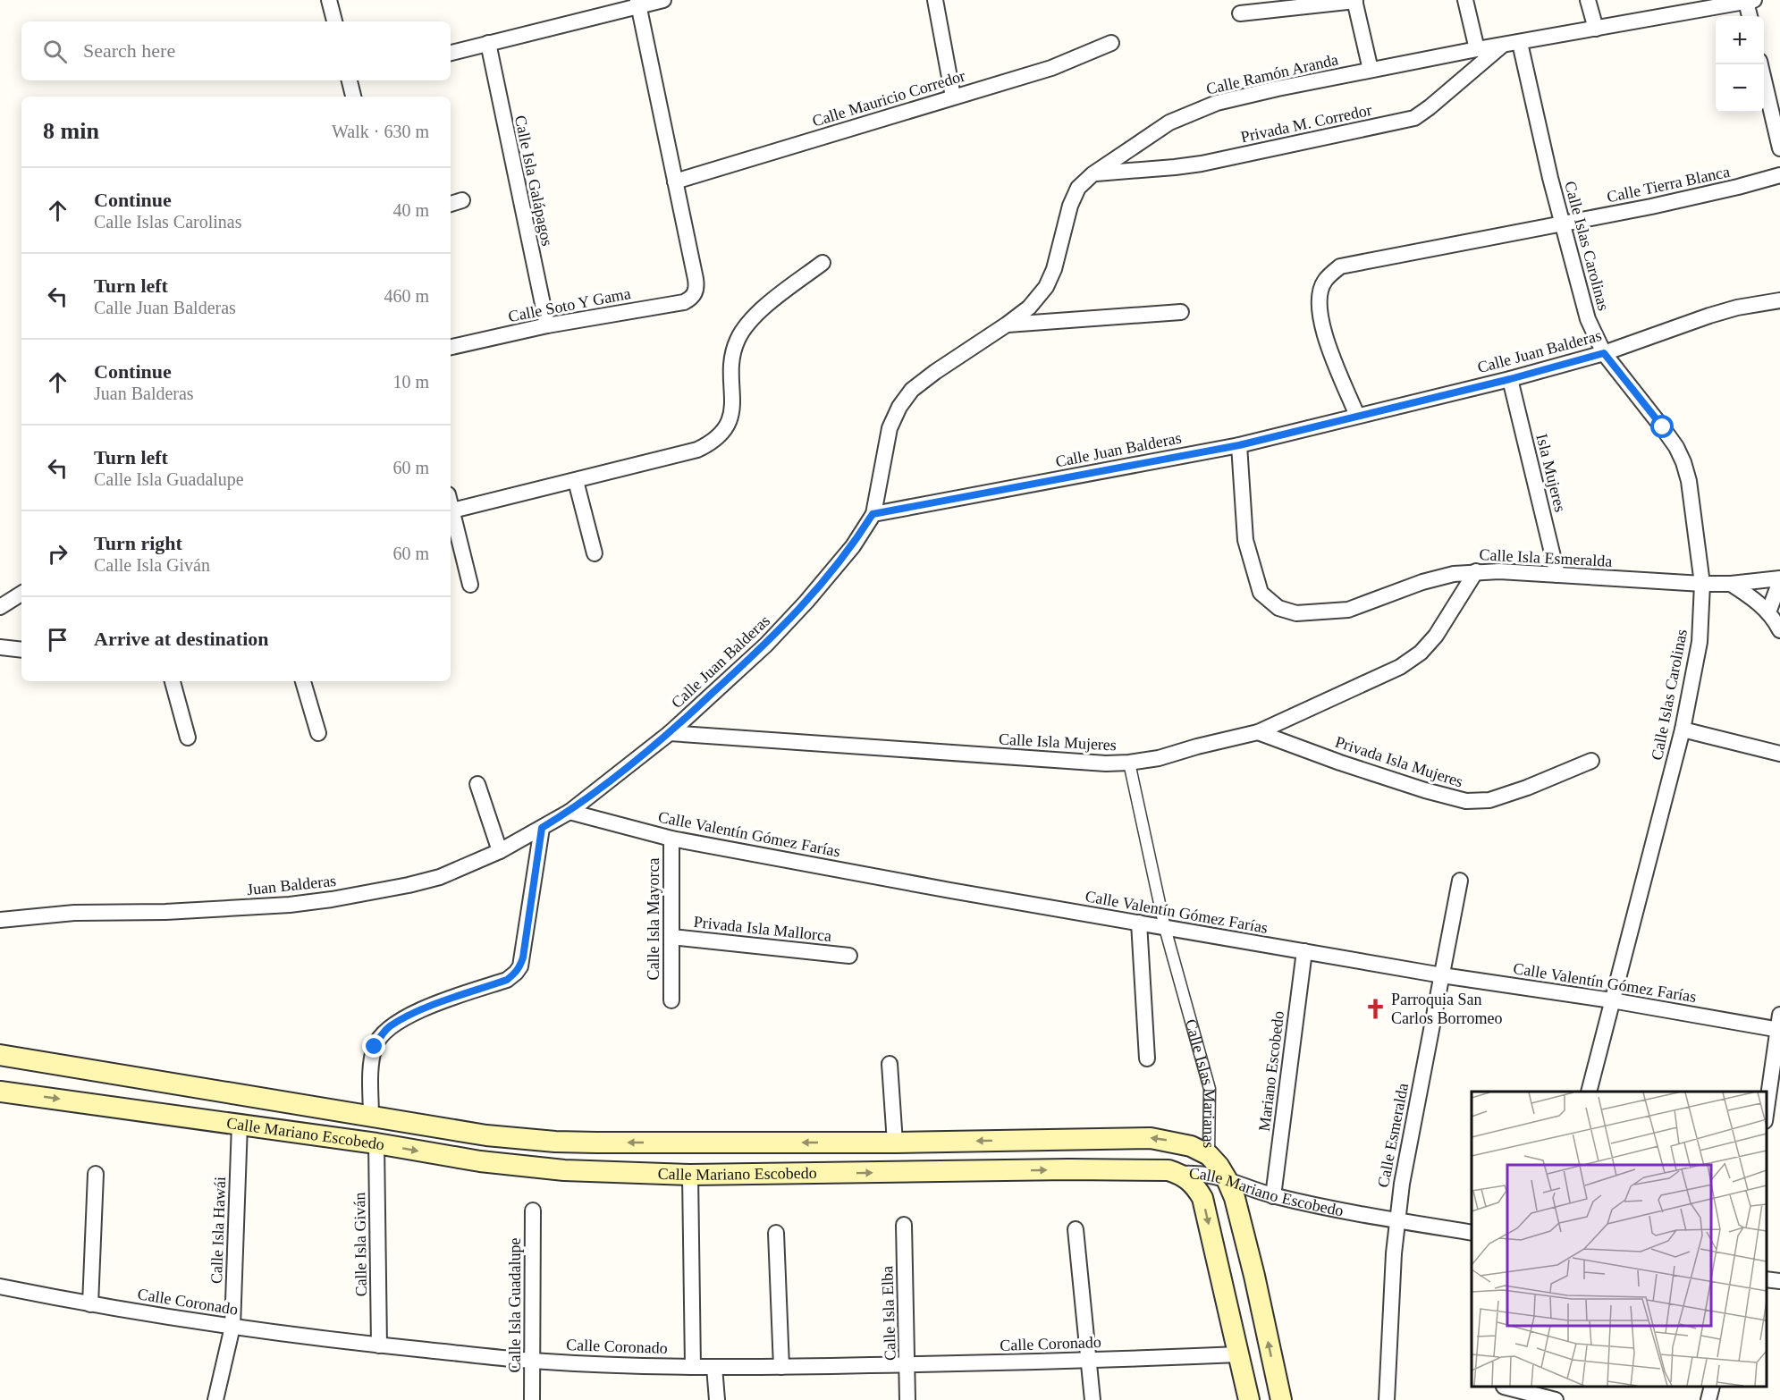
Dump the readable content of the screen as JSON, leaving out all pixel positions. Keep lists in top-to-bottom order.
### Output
{
  "streets": {
    "main road": ["Calle Islas Marianas", "Calle Mariano Escobedo"],
    "street": [
      "Calle Ramón Aranda",
      "Calle Mauricio Corredor",
      "Privada M. Corredor",
      "Calle Isla Galápagos",
      "Calle Tierra Blanca",
      "Calle Islas Carolinas",
      "Calle Soto Y Gama",
      "Calle Juan Balderas",
      "Isla Mujeres",
      "Calle Isla Esmeralda",
      "Calle Isla Mujeres",
      "Privada Isla Mujeres",
      "Calle Valentín Gómez Farías",
      "Juan Balderas",
      "Calle Isla Mayorca",
      "Privada Isla Mallorca",
      "Mariano Escobedo",
      "Calle Esmeralda",
      "Calle Isla Hawái",
      "Calle Isla Giván",
      "Calle Coronado",
      "Calle Isla Guadalupe",
      "Calle Isla Elba"
    ]
  },
  "crossings": [
    ["Calle Ramón Aranda", "Privada M. Corredor"],
    ["Calle Ramón Aranda", "Calle Islas Carolinas"],
    ["Calle Ramón Aranda", "Calle Juan Balderas"],
    ["Calle Mauricio Corredor", "Calle Soto Y Gama"],
    ["Calle Isla Galápagos", "Calle Soto Y Gama"],
    ["Calle Tierra Blanca", "Calle Islas Carolinas"],
    ["Calle Islas Carolinas", "Calle Juan Balderas"],
    ["Calle Islas Carolinas", "Calle Isla Esmeralda"],
    ["Calle Islas Carolinas", "Calle Valentín Gómez Farías"],
    ["Calle Juan Balderas", "Isla Mujeres"],
    ["Calle Juan Balderas", "Calle Isla Esmeralda"],
    ["Calle Juan Balderas", "Calle Isla Mujeres"],
    ["Calle Juan Balderas", "Calle Valentín Gómez Farías"],
    ["Calle Juan Balderas", "Juan Balderas"],
    ["Isla Mujeres", "Calle Isla Esmeralda"],
    ["Calle Isla Esmeralda", "Calle Isla Mujeres"],
    ["Calle Isla Mujeres", "Privada Isla Mujeres"],
    ["Calle Isla Mujeres", "Calle Islas Marianas"],
    ["Calle Valentín Gómez Farías", "Juan Balderas"],
    ["Calle Valentín Gómez Farías", "Calle Isla Mayorca"],
    ["Calle Valentín Gómez Farías", "Mariano Escobedo"],
    ["Calle Valentín Gómez Farías", "Calle Islas Marianas"],
    ["Calle Valentín Gómez Farías", "Calle Esmeralda"],
    ["Calle Isla Mayorca", "Privada Isla Mallorca"],
    ["Mariano Escobedo", "Calle Mariano Escobedo"],
    ["Calle Islas Marianas", "Calle Mariano Escobedo"],
    ["Calle Mariano Escobedo", "Calle Esmeralda"],
    ["Calle Mariano Escobedo", "Calle Isla Hawái"],
    ["Calle Mariano Escobedo", "Calle Isla Giván"],
    ["Calle Isla Hawái", "Calle Coronado"],
    ["Calle Isla Giván", "Calle Coronado"],
    ["Calle Coronado", "Calle Isla Guadalupe"],
    ["Calle Coronado", "Calle Isla Elba"]
  ],
  "places": {
    "church": ["Parroquia San Carlos Borromeo"]
  },
  "page": {
    "map_buttons": ["+", "−"],
    "search": "Search here",
    "heading": ["8 min", "Walk · 630 m"],
    "list": [
      ["Continue", "Calle Islas Carolinas", "40 m"],
      ["Turn left", "Calle Juan Balderas", "460 m"],
      ["Continue", "Juan Balderas", "10 m"],
      ["Turn left", "Calle Isla Guadalupe", "60 m"],
      ["Turn right", "Calle Isla Giván", "60 m"],
      "Arrive at destination"
    ]
  }
}
